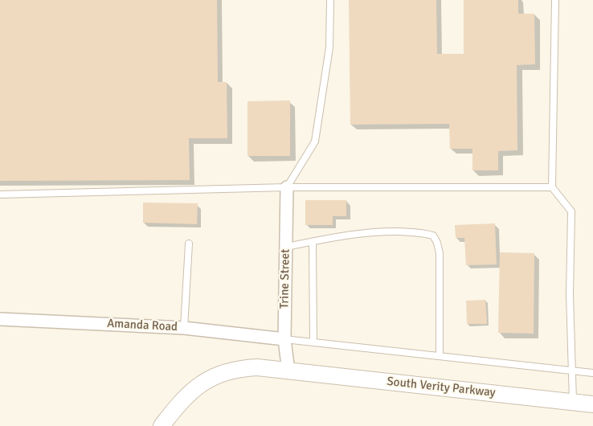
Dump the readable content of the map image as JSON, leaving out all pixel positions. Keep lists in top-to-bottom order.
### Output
{
  "streets": {
    "street": ["Trine Street", "Amanda Road", "South Verity Parkway"]
  },
  "crossings": [
    ["Trine Street", "Amanda Road"],
    ["Trine Street", "South Verity Parkway"]
  ]
}
